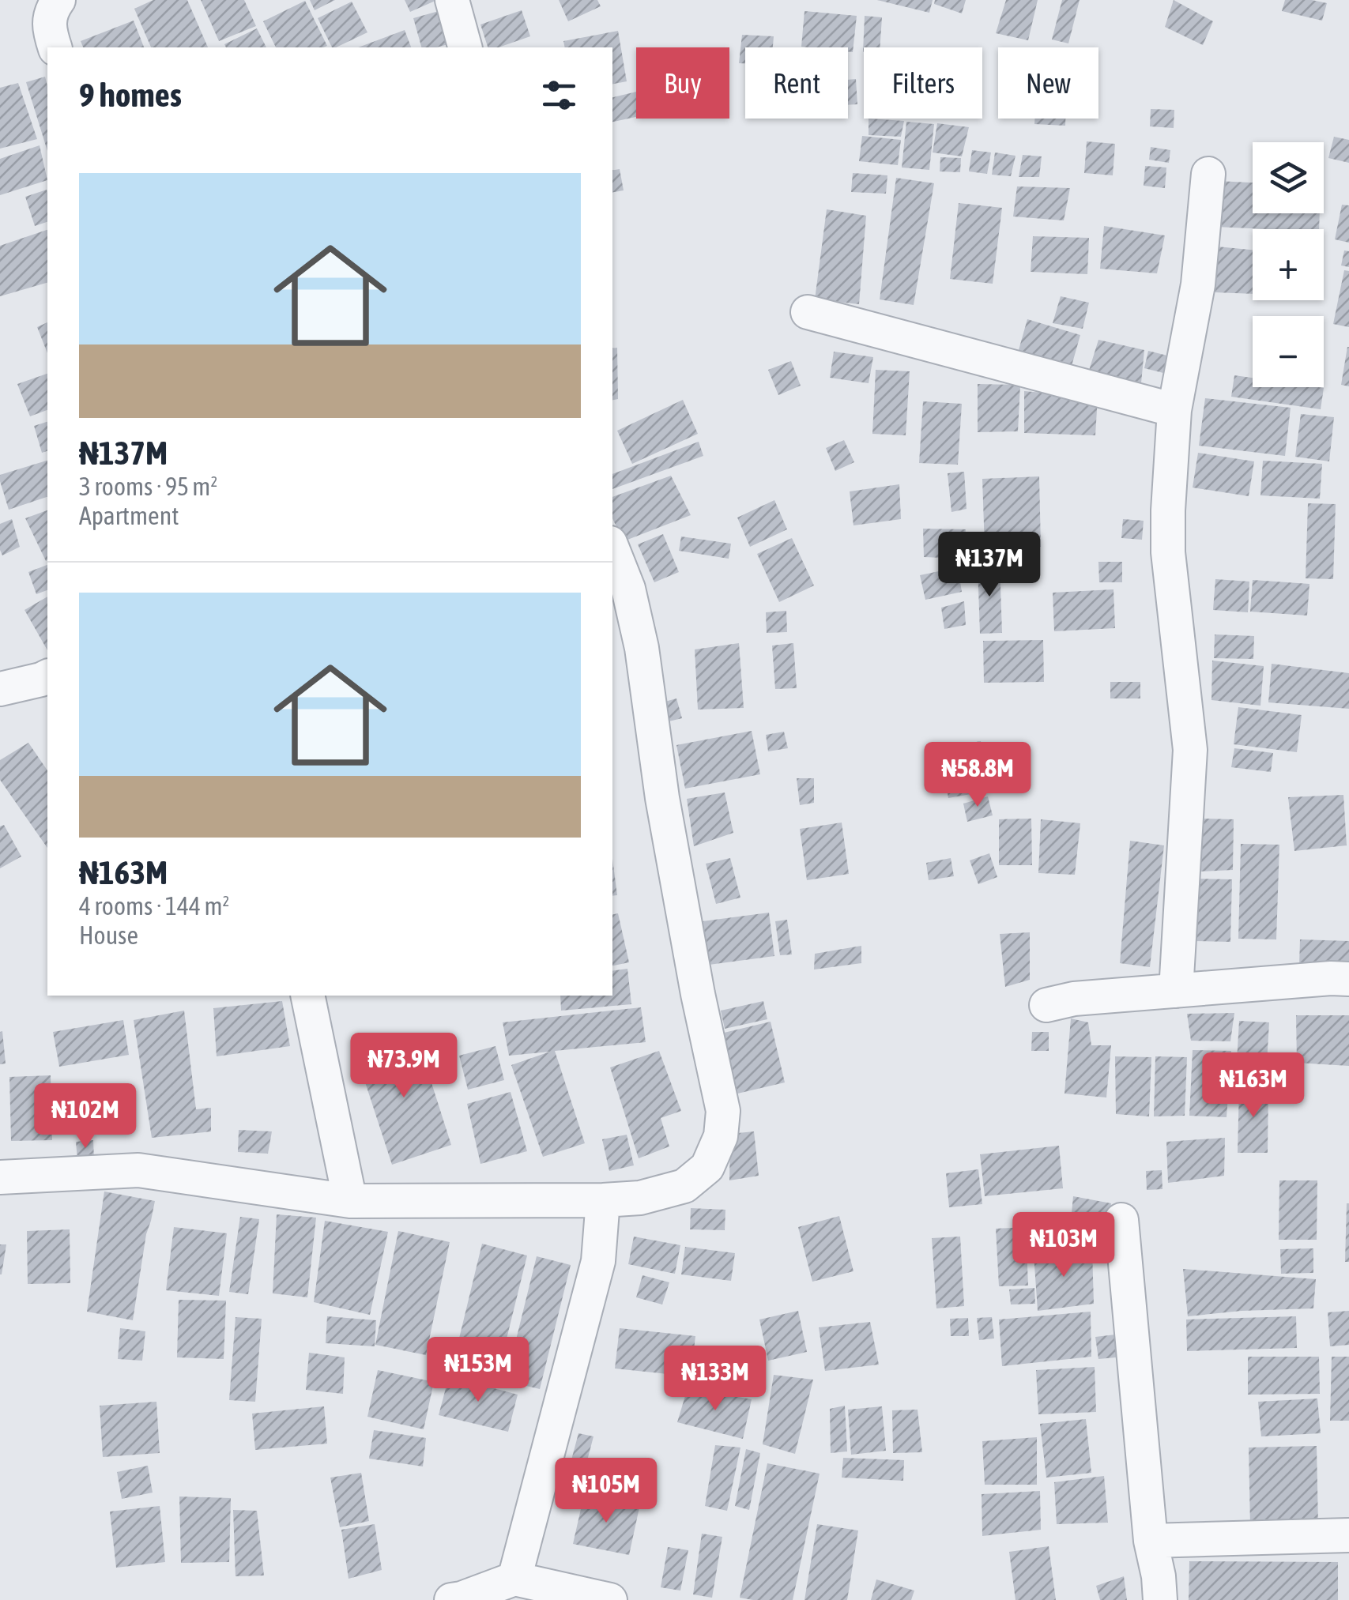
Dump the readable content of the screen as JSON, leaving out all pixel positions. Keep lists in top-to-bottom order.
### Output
{
  "page": {
    "chip": [
      "Buy",
      "Rent",
      "Filters",
      "New"
    ],
    "heading": "9 homes",
    "map_buttons": ["+", "−"],
    "list": [
      {
        "name": "₦137M",
        "note": "3 rooms · 95 m² · Apartment"
      },
      {
        "name": "₦163M",
        "note": "4 rooms · 144 m² · House"
      }
    ],
    "price": [
      "₦137M",
      "₦58.8M",
      "₦73.9M",
      "₦163M",
      "₦102M",
      "₦103M",
      "₦153M",
      "₦133M",
      "₦105M"
    ]
  }
}
